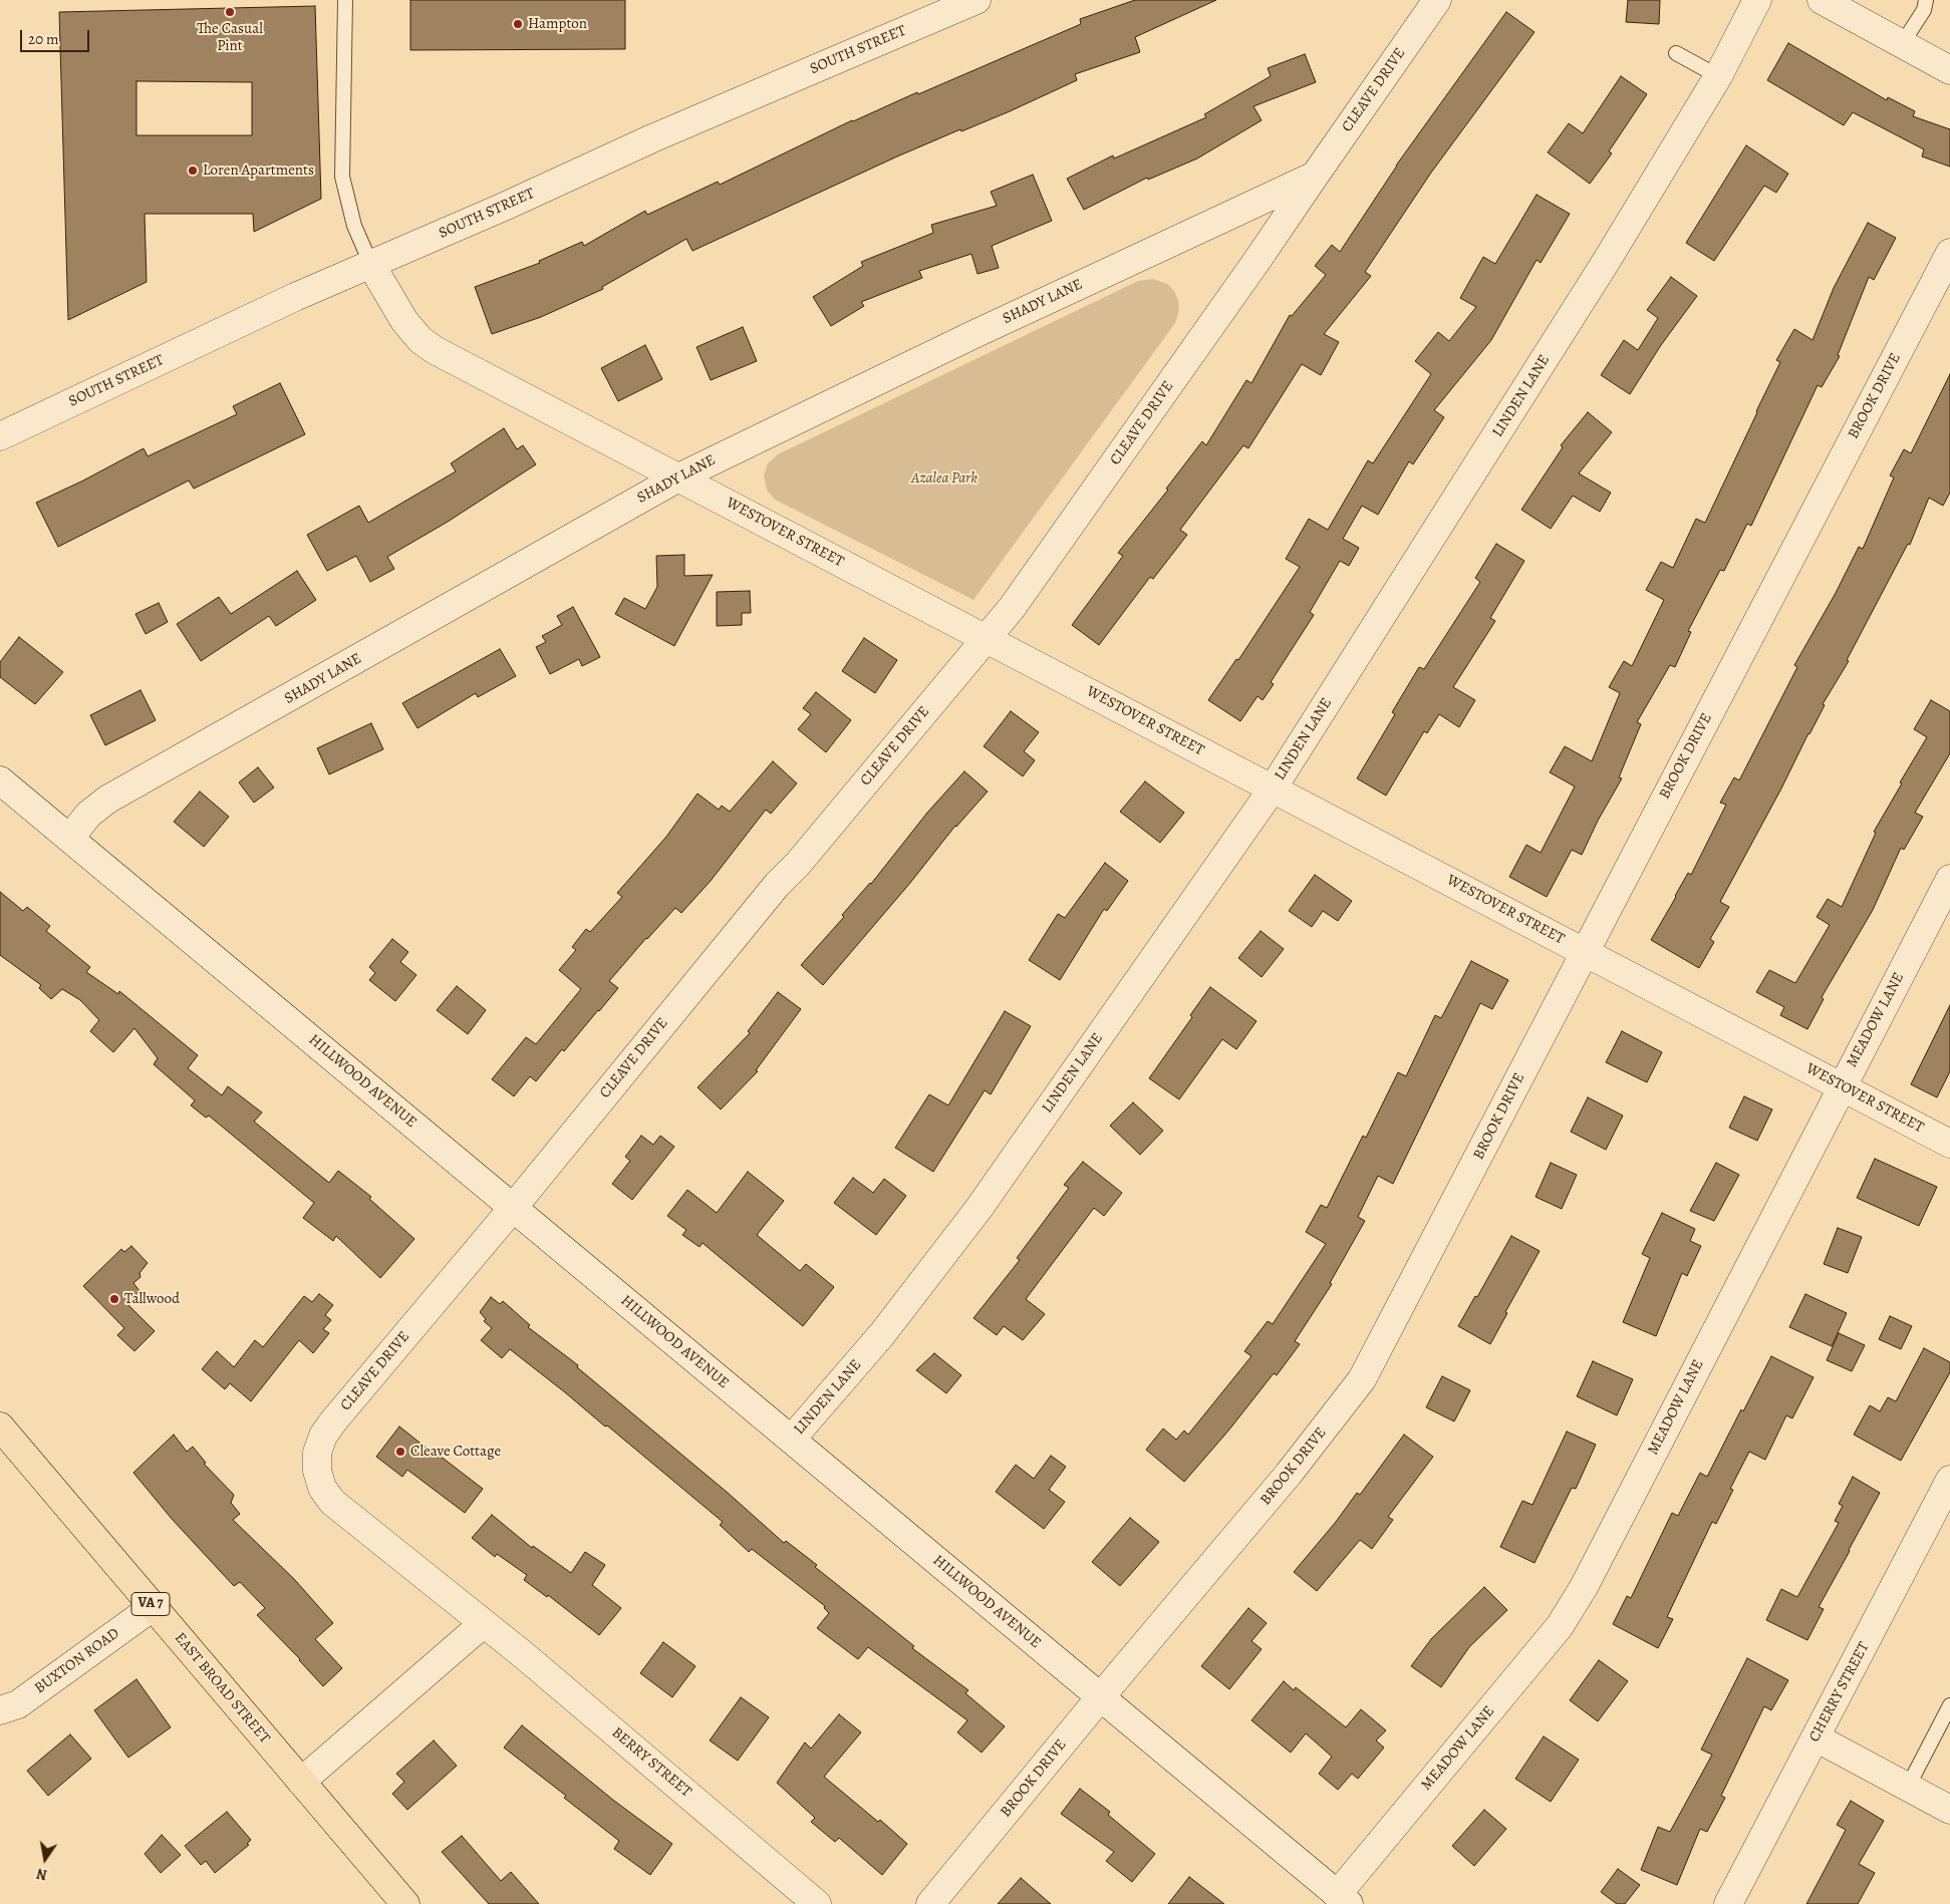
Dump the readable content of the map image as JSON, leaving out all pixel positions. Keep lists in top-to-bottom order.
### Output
{
  "streets": {
    "main road": ["VA 7", "EAST BROAD STREET"],
    "street": [
      "SOUTH STREET",
      "CLEAVE DRIVE",
      "SHADY LANE",
      "LINDEN LANE",
      "BROOK DRIVE",
      "WESTOVER STREET",
      "MEADOW LANE",
      "HILLWOOD AVENUE",
      "BUXTON ROAD",
      "CHERRY STREET",
      "BERRY STREET"
    ]
  },
  "crossings": [
    ["SOUTH STREET", "WESTOVER STREET"],
    ["CLEAVE DRIVE", "SHADY LANE"],
    ["CLEAVE DRIVE", "WESTOVER STREET"],
    ["CLEAVE DRIVE", "HILLWOOD AVENUE"],
    ["CLEAVE DRIVE", "BERRY STREET"],
    ["SHADY LANE", "WESTOVER STREET"],
    ["SHADY LANE", "HILLWOOD AVENUE"],
    ["LINDEN LANE", "WESTOVER STREET"],
    ["LINDEN LANE", "HILLWOOD AVENUE"],
    ["BROOK DRIVE", "WESTOVER STREET"],
    ["BROOK DRIVE", "HILLWOOD AVENUE"],
    ["WESTOVER STREET", "MEADOW LANE"],
    ["MEADOW LANE", "HILLWOOD AVENUE"],
    ["BUXTON ROAD", "EAST BROAD STREET"]
  ],
  "parks": ["Azalea Park"],
  "places": [
    "The Casual Pint",
    "Hampton",
    "Loren Apartments",
    "Tallwood",
    "Cleave Cottage"
  ],
  "scale_bar": "20 m",
  "north": "bottom"
}
